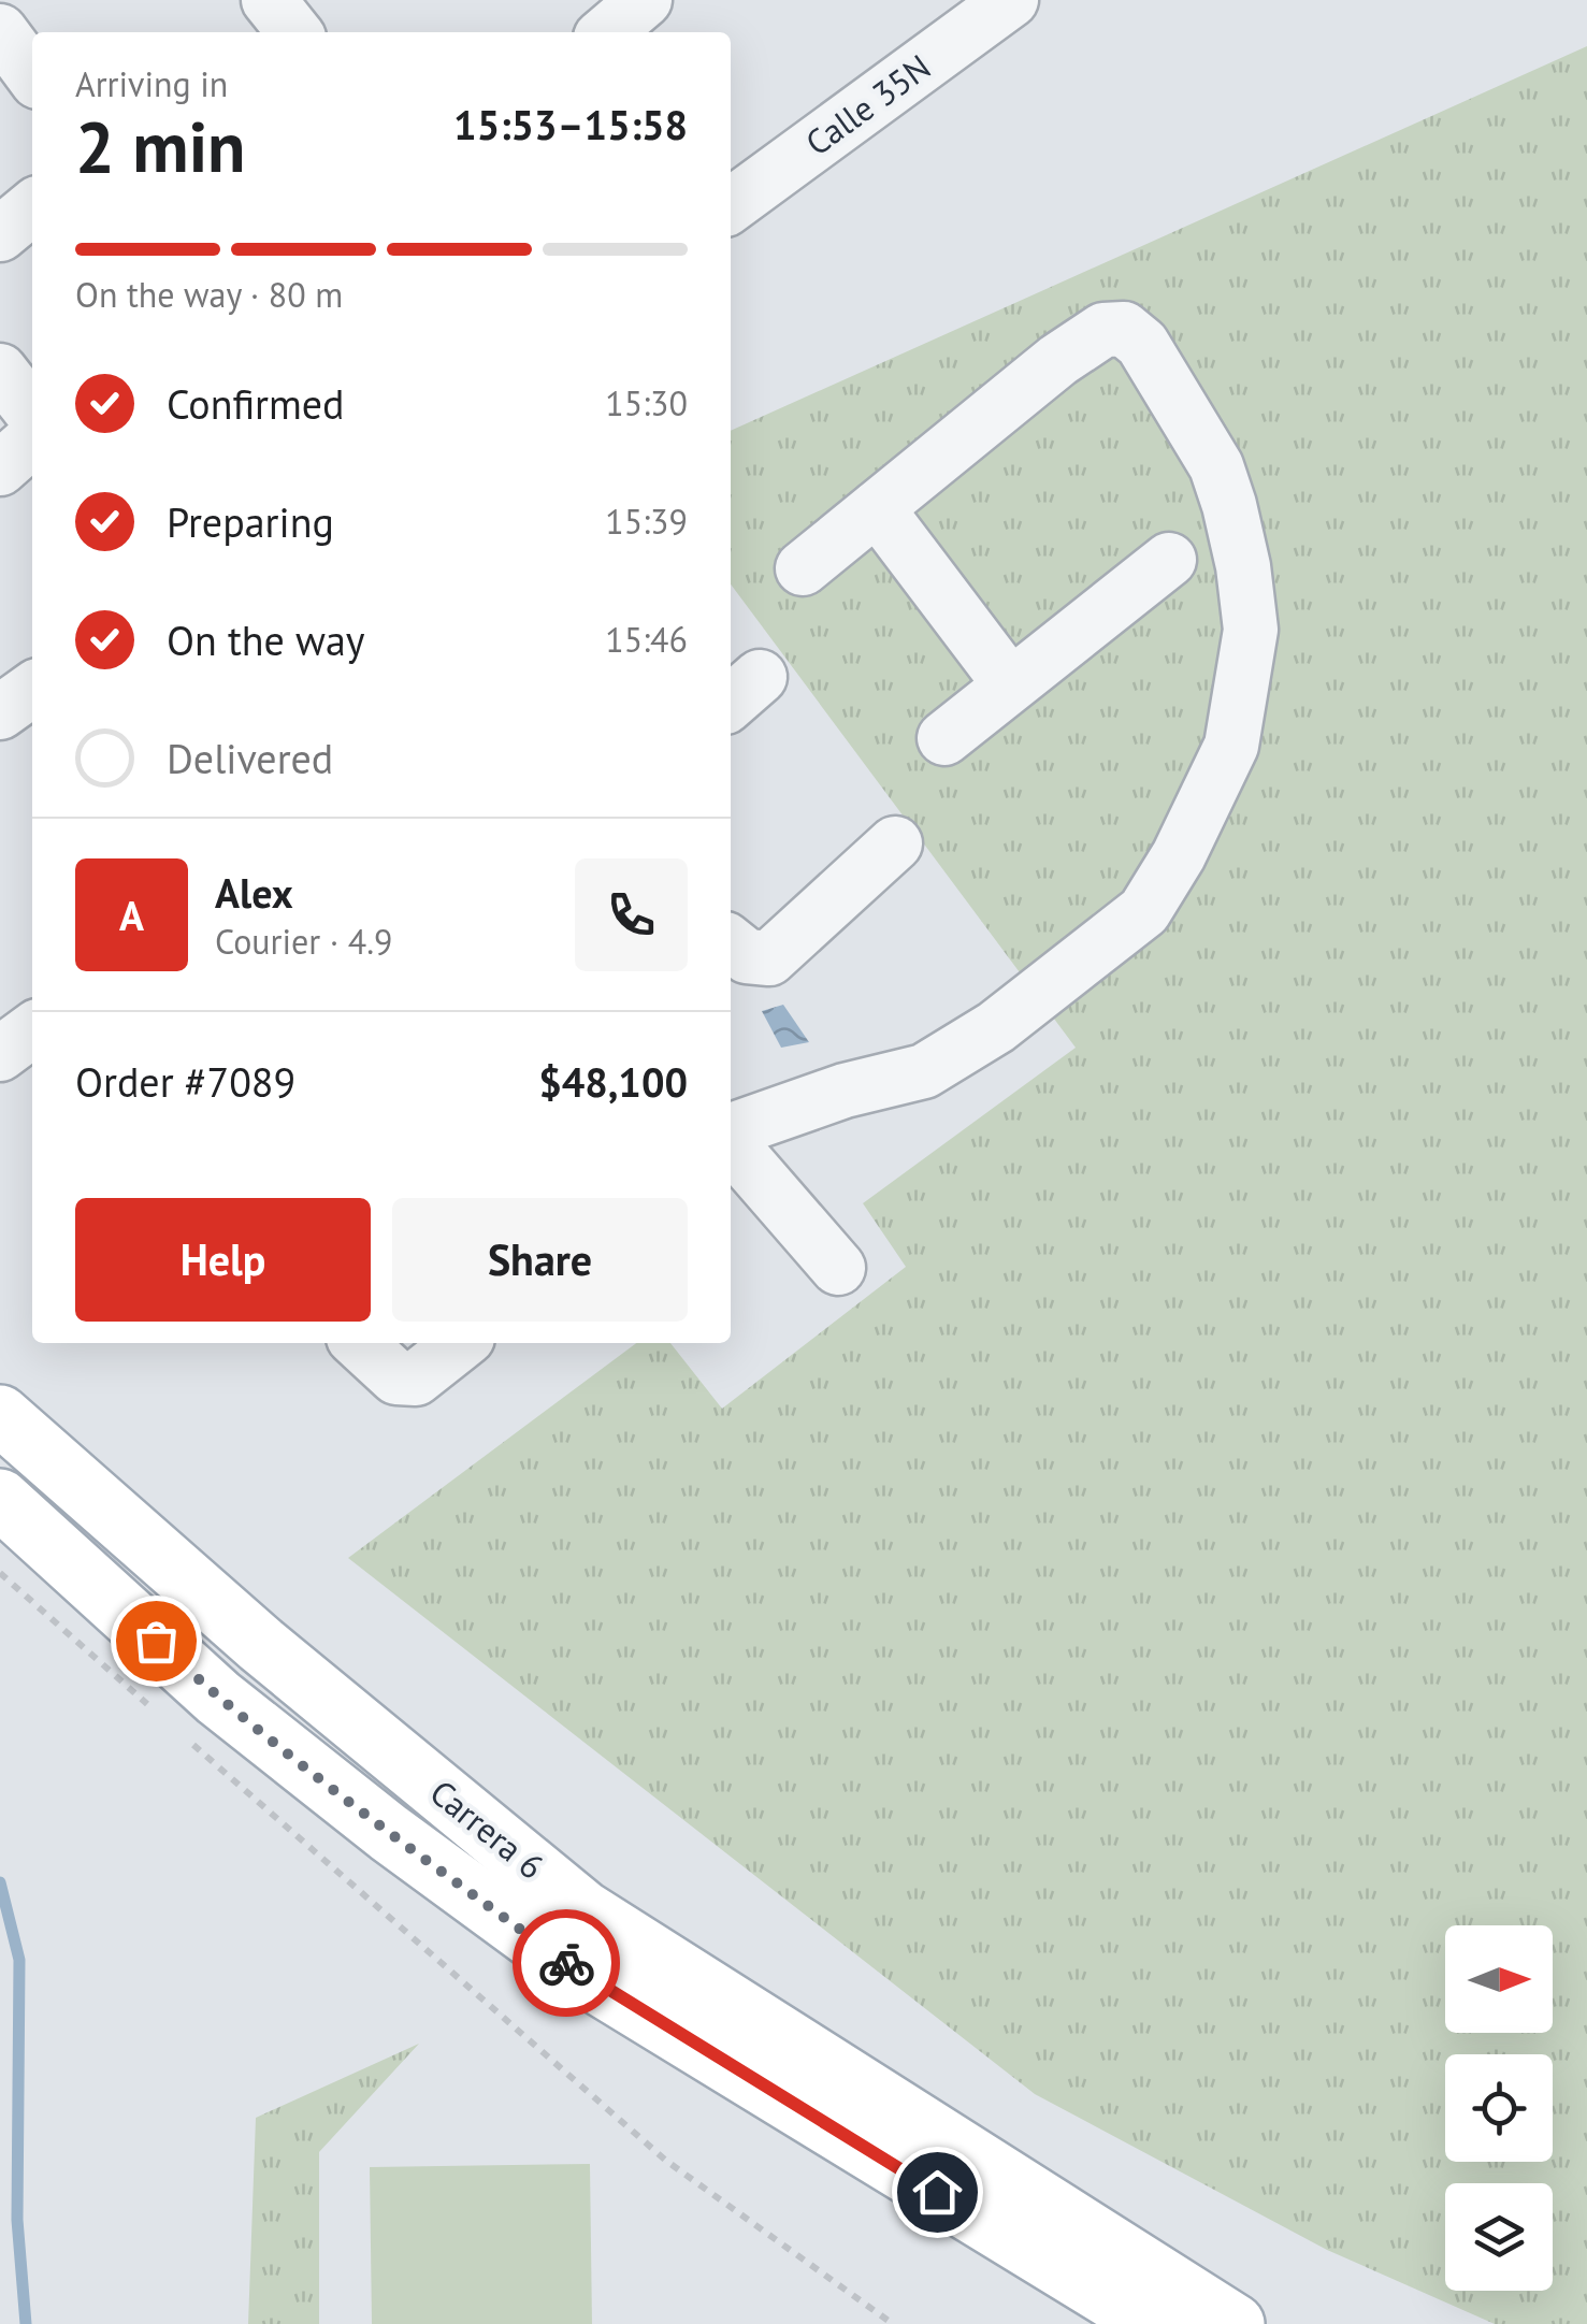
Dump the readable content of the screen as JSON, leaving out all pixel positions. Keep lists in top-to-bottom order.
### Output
{
  "streets": {
    "main road": ["Carrera 6"],
    "street": ["Calle 35N"]
  },
  "north": "right",
  "page": {
    "heading": ["2 min", "Arriving in", "15:53–15:58"],
    "panel": [
      "Alex",
      "Courier · 4.9",
      "Order #7089",
      "$48,100"
    ],
    "bar": "On the way · 80 m",
    "list": [
      ["Confirmed", "15:30"],
      ["Preparing", "15:39"],
      ["On the way", "15:46"],
      "Delivered"
    ],
    "round": "A",
    "buttons": ["Help", "Share"]
  }
}
